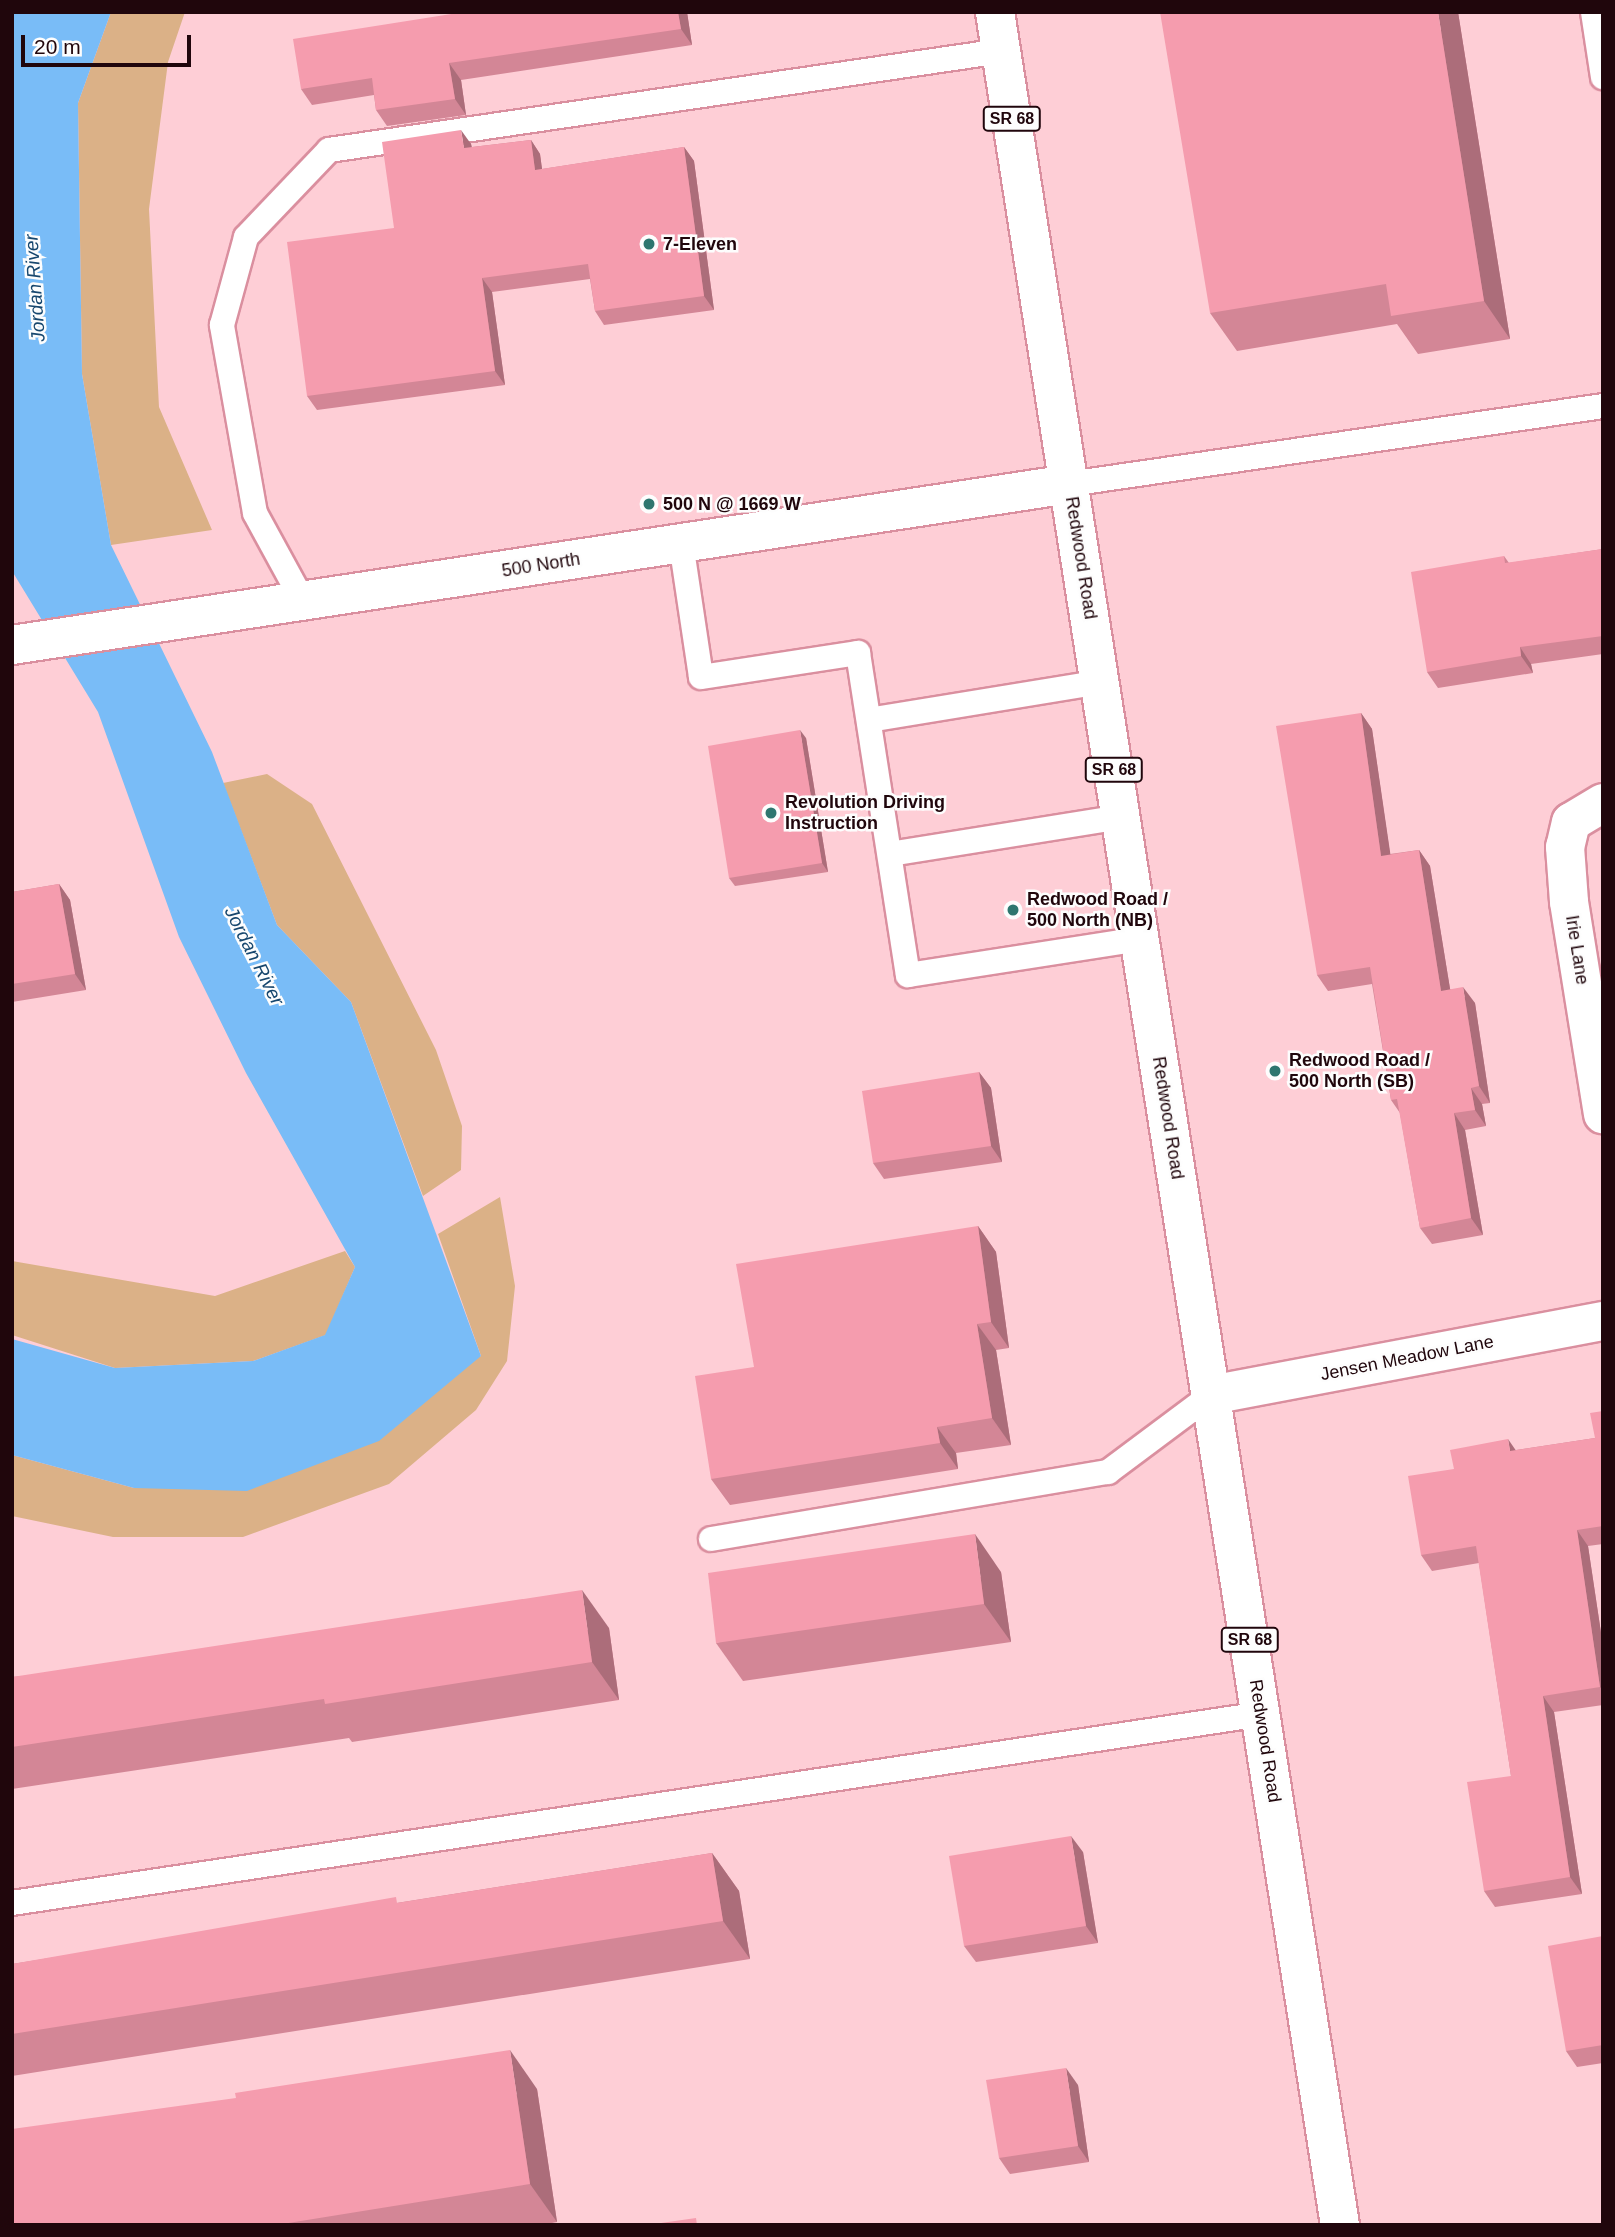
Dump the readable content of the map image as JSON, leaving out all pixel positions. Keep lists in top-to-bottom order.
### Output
{
  "streets": {
    "main road": [
      "SR 68",
      "Redwood Road",
      "500 North",
      "Irie Lane",
      "Jensen Meadow Lane"
    ]
  },
  "crossings": [
    ["Redwood Road", "500 North"],
    ["Redwood Road", "Jensen Meadow Lane"]
  ],
  "water": ["Jordan River"],
  "places": [
    "7-Eleven",
    "500 N @ 1669 W",
    "Revolution Driving Instruction",
    "Redwood Road / 500 North (NB)",
    "Redwood Road / 500 North (SB)"
  ],
  "scale_bar": "20 m"
}
